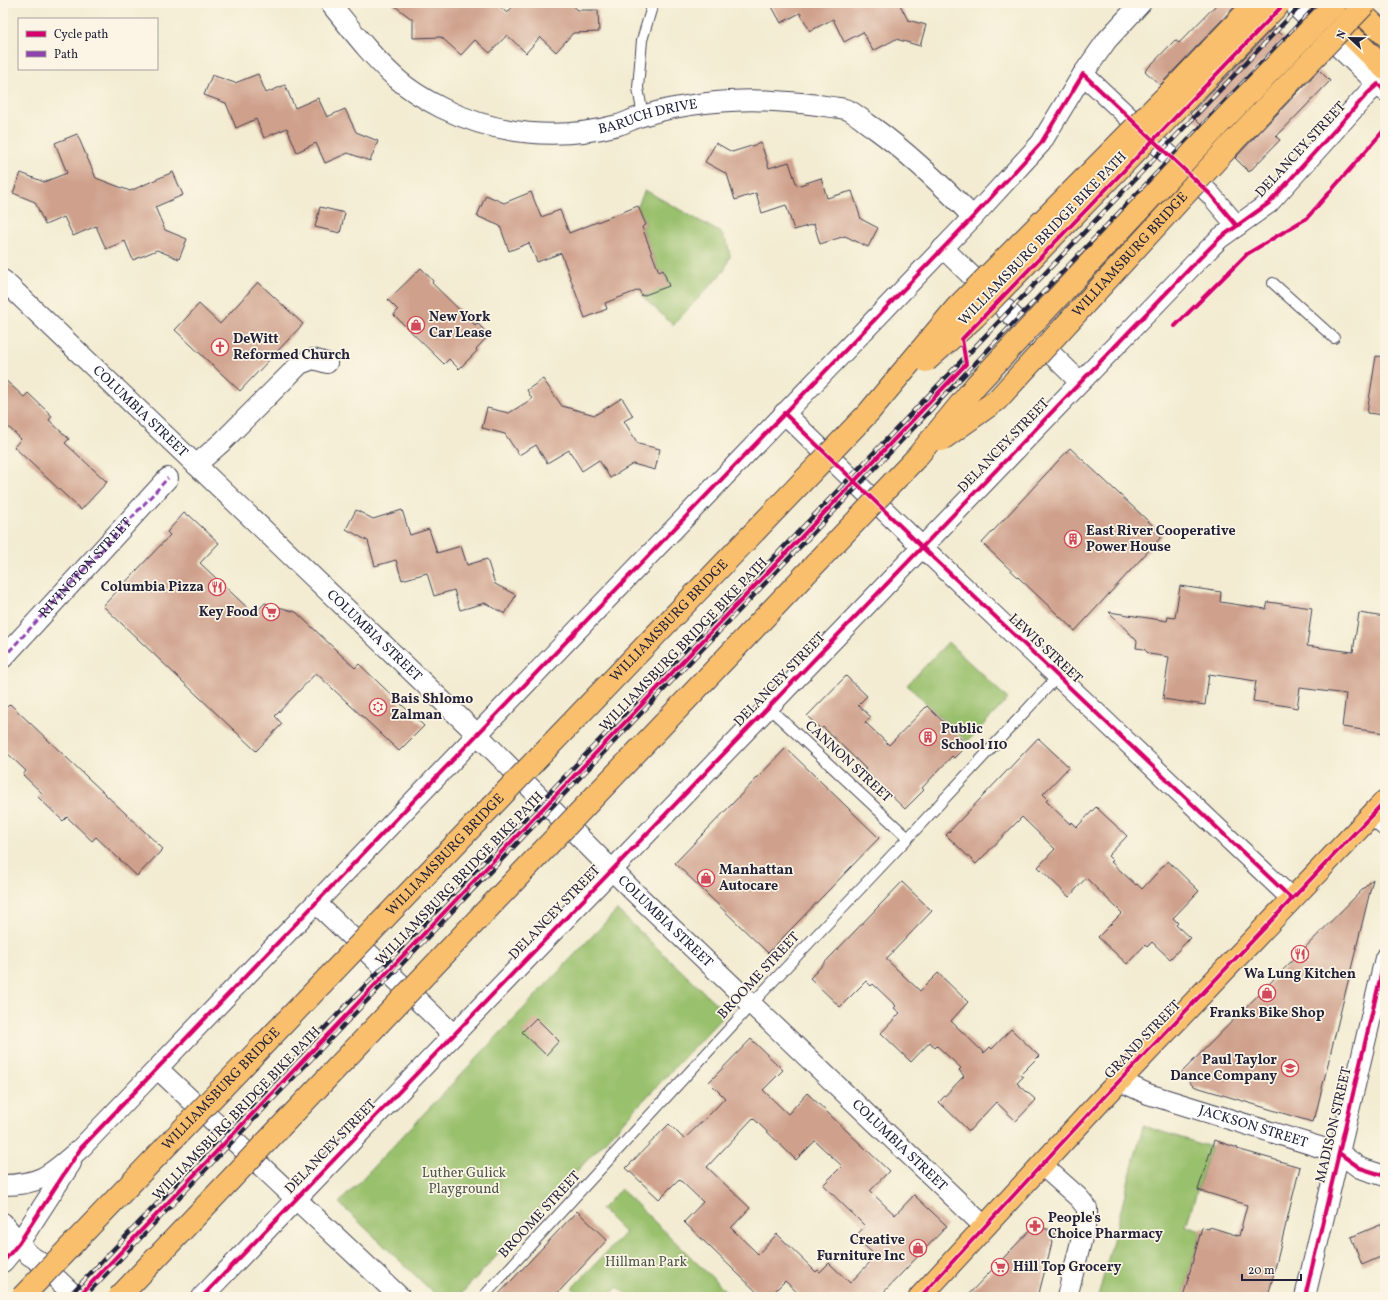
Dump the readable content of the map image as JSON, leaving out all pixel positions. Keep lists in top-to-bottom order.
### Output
{
  "streets": {
    "main road": ["WILLIAMSBURG BRIDGE", "GRAND STREET"],
    "street": [
      "BARUCH DRIVE",
      "DELANCEY STREET",
      "COLUMBIA STREET",
      "RIVINGTON STREET",
      "LEWIS STREET",
      "MADISON STREET",
      "JACKSON STREET"
    ],
    "lane": ["CANNON STREET", "BROOME STREET"],
    "cycle path": ["WILLIAMSBURG BRIDGE BIKE PATH"]
  },
  "crossings": [
    ["DELANCEY STREET", "COLUMBIA STREET"],
    ["DELANCEY STREET", "LEWIS STREET"],
    ["DELANCEY STREET", "CANNON STREET"],
    ["COLUMBIA STREET", "BROOME STREET"],
    ["COLUMBIA STREET", "GRAND STREET"],
    ["LEWIS STREET", "BROOME STREET"],
    ["LEWIS STREET", "GRAND STREET"],
    ["CANNON STREET", "BROOME STREET"],
    ["GRAND STREET", "JACKSON STREET"],
    ["MADISON STREET", "JACKSON STREET"]
  ],
  "parks": ["Luther Gulick Playground", "Hillman Park"],
  "places": {
    "shop": [
      "New York Car Lease",
      "Manhattan Autocare",
      "Franks Bike Shop",
      "Creative Furniture Inc"
    ],
    "church": ["DeWitt Reformed Church"],
    "building": ["East River Cooperative Power House", "Public School 110"],
    "restaurant": ["Columbia Pizza", "Wa Lung Kitchen"],
    "supermarket": ["Key Food", "Hill Top Grocery"],
    "synagogue": ["Bais Shlomo Zalman"],
    "school or university": ["Paul Taylor Dance Company"],
    "pharmacy": ["People's Choice Pharmacy"]
  },
  "legend": ["Cycle path", "Path"],
  "scale_bar": "20 m",
  "north": "left"
}
